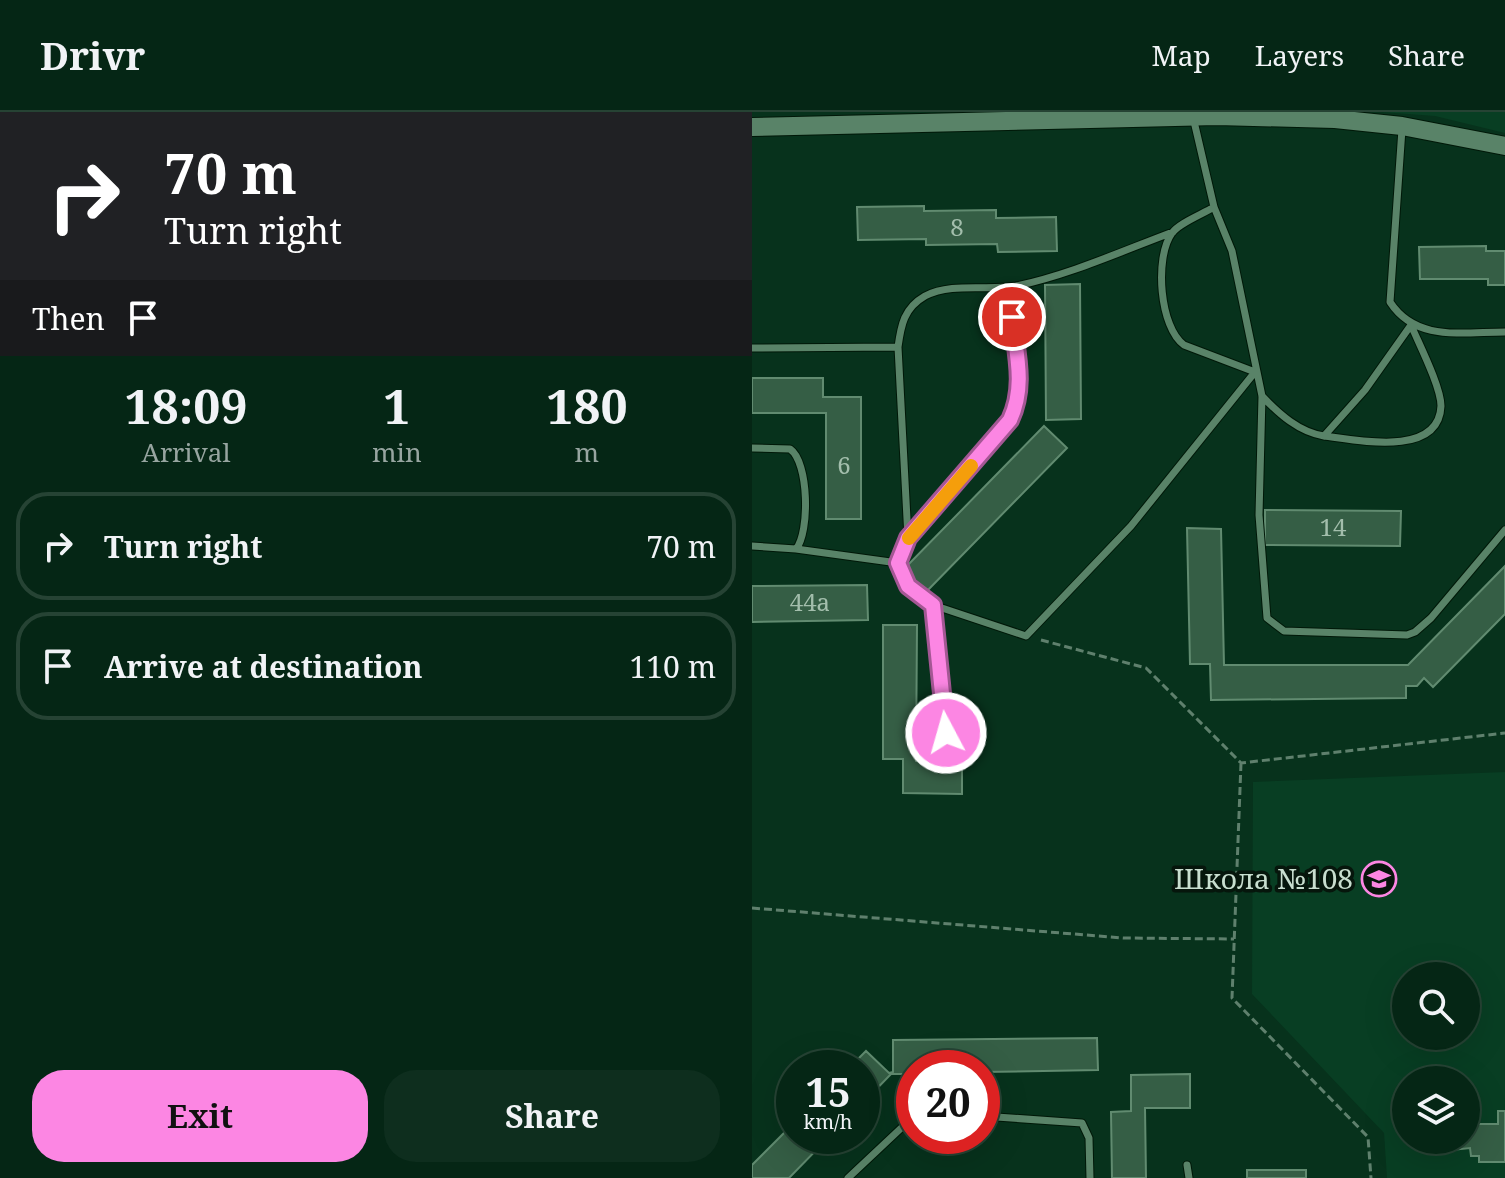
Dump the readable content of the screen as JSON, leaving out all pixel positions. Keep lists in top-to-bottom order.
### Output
{
  "places": {
    "school or university": ["Школа №108"]
  },
  "house_numbers": [
    "8",
    "6",
    "14",
    "44а"
  ],
  "page": {
    "header": "Drivr",
    "nav": ["Map", "Layers", "Share"],
    "turn": ["70 m", "Turn right"],
    "then": "Then",
    "eta": [
      "18:09",
      "Arrival",
      "1",
      "min",
      "180",
      "m"
    ],
    "list": [
      {
        "name": "Turn right",
        "value": "70 m"
      },
      {
        "name": "Arrive at destination",
        "value": "110 m"
      }
    ],
    "speed": "15 km/h",
    "limit": "20",
    "buttons": ["Exit", "Share"]
  }
}
